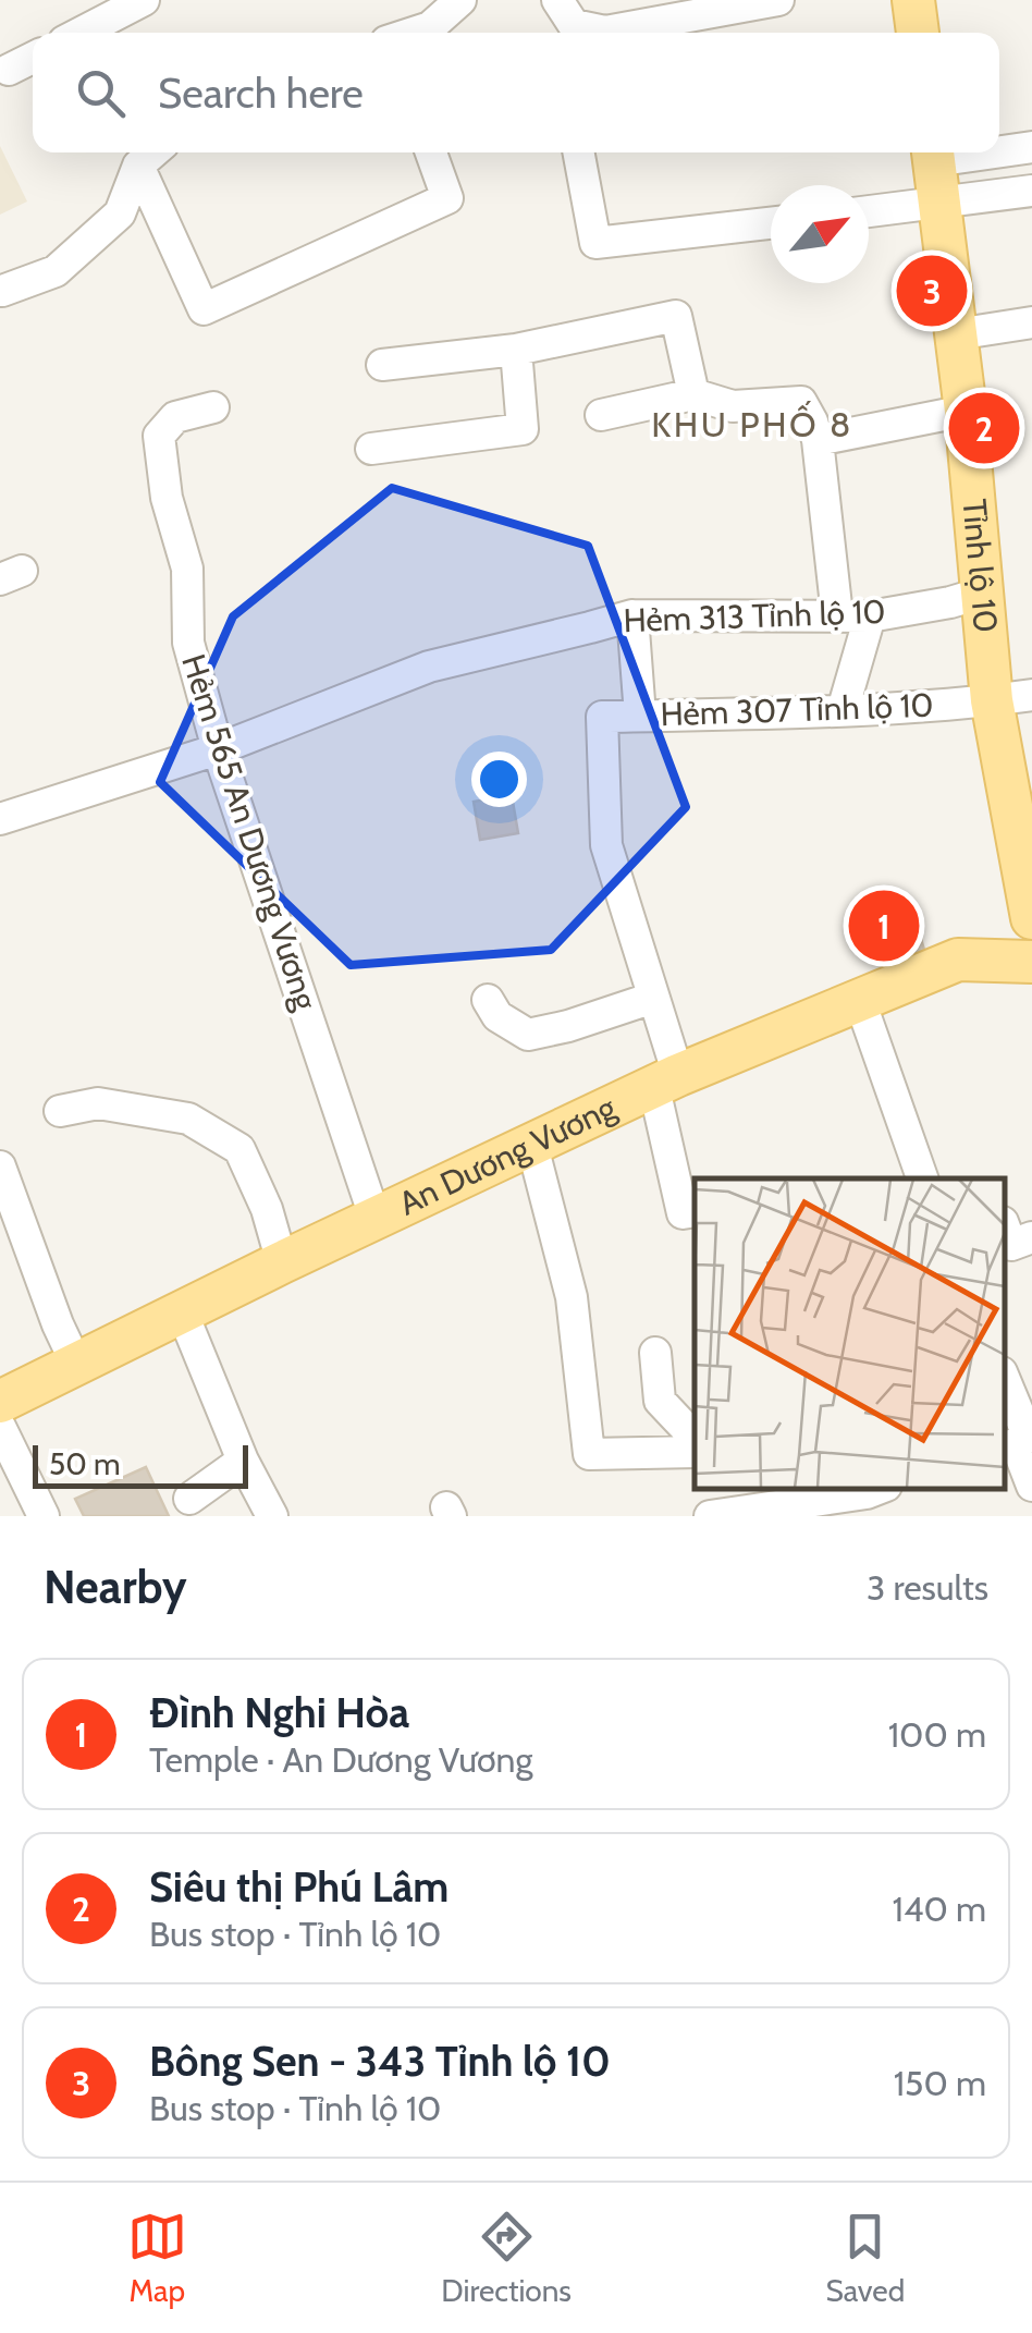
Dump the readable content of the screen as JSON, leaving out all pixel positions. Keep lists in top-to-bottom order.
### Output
{
  "streets": {
    "main road": ["Tỉnh lộ 10", "An Dương Vương"],
    "street": ["Hẻm 313 Tỉnh lộ 10", "Hẻm 307 Tỉnh lộ 10", "Hẻm 565 An Dương Vương"]
  },
  "crossings": [
    ["Tỉnh lộ 10", "Hẻm 313 Tỉnh lộ 10"],
    ["Tỉnh lộ 10", "Hẻm 307 Tỉnh lộ 10"],
    ["Hẻm 313 Tỉnh lộ 10", "Hẻm 565 An Dương Vương"],
    ["Hẻm 565 An Dương Vương", "An Dương Vương"]
  ],
  "districts": ["KHU PHỐ 8"],
  "scale_bar": "50 m",
  "north": "top right",
  "page": {
    "search": "Search here",
    "pins": ["3", "2", "1"],
    "scale": "50 m",
    "heading": ["Nearby", "3 results"],
    "list": [
      {
        "mark": "1",
        "name": "Đình Nghi Hòa",
        "note": "Temple · An Dương Vương",
        "value": "100 m"
      },
      {
        "mark": "2",
        "name": "Siêu thị Phú Lâm",
        "note": "Bus stop · Tỉnh lộ 10",
        "value": "140 m"
      },
      {
        "mark": "3",
        "name": "Bông Sen - 343 Tỉnh lộ 10",
        "note": "Bus stop · Tỉnh lộ 10",
        "value": "150 m"
      }
    ],
    "nav": ["Map", "Directions", "Saved"]
  }
}
